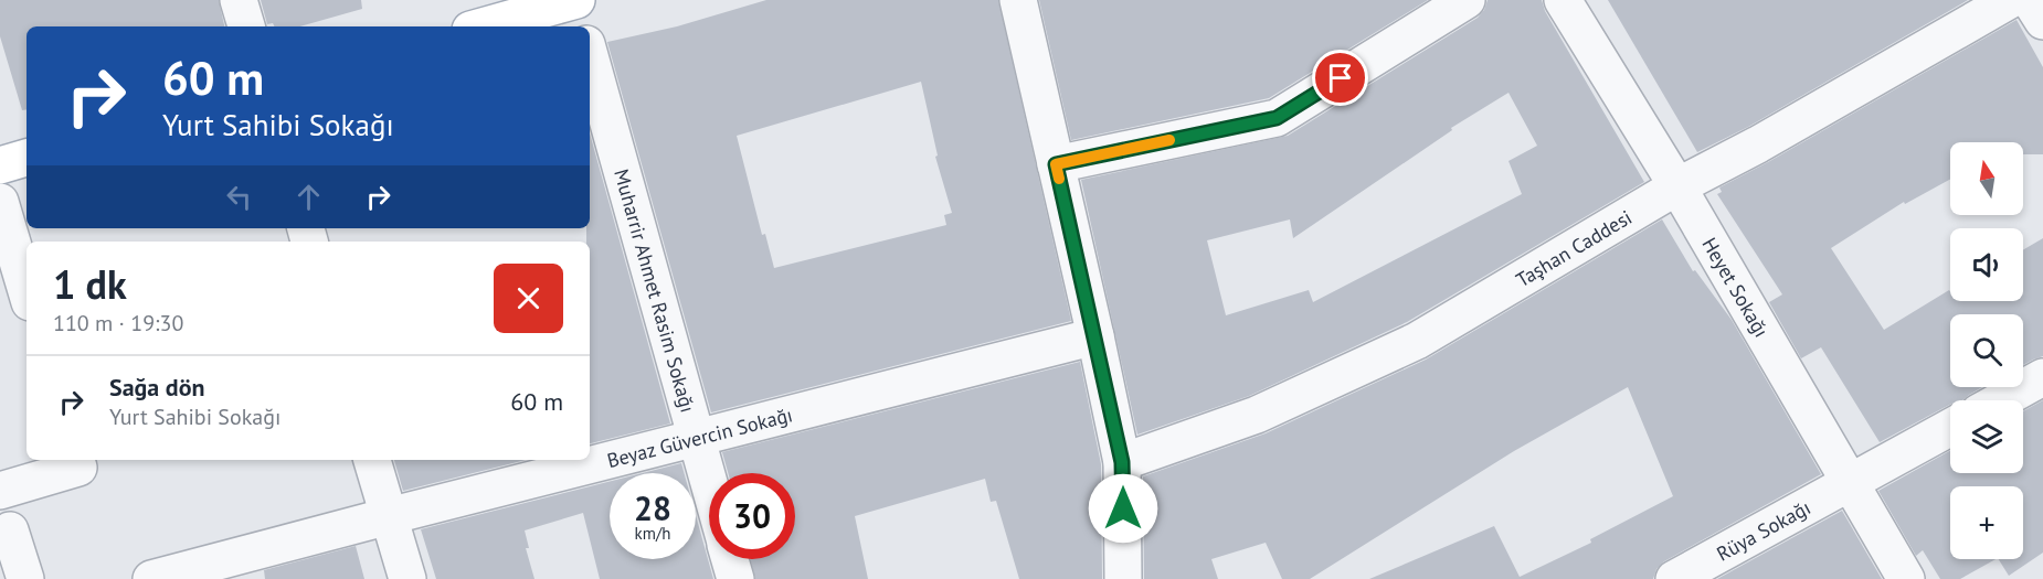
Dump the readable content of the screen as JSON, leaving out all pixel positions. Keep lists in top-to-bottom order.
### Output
{
  "streets": {
    "street": [
      "Taşhan Caddesi",
      "Heyet Sokağı",
      "Muharrir Ahmet Rasim Sokağı",
      "Beyaz Güvercin Sokağı",
      "Rüya Sokağı"
    ]
  },
  "crossings": [
    ["Taşhan Caddesi", "Heyet Sokağı"],
    ["Heyet Sokağı", "Rüya Sokağı"],
    ["Muharrir Ahmet Rasim Sokağı", "Beyaz Güvercin Sokağı"]
  ],
  "north": "top",
  "page": {
    "turn": ["60 m", "Yurt Sahibi Sokağı"],
    "map_buttons": "+",
    "heading": ["1 dk", "110 m · 19:30"],
    "list": [
      {
        "name": "Sağa dön",
        "note": "Yurt Sahibi Sokağı",
        "value": "60 m"
      }
    ],
    "speed": "28 km/h",
    "limit": "30"
  }
}
